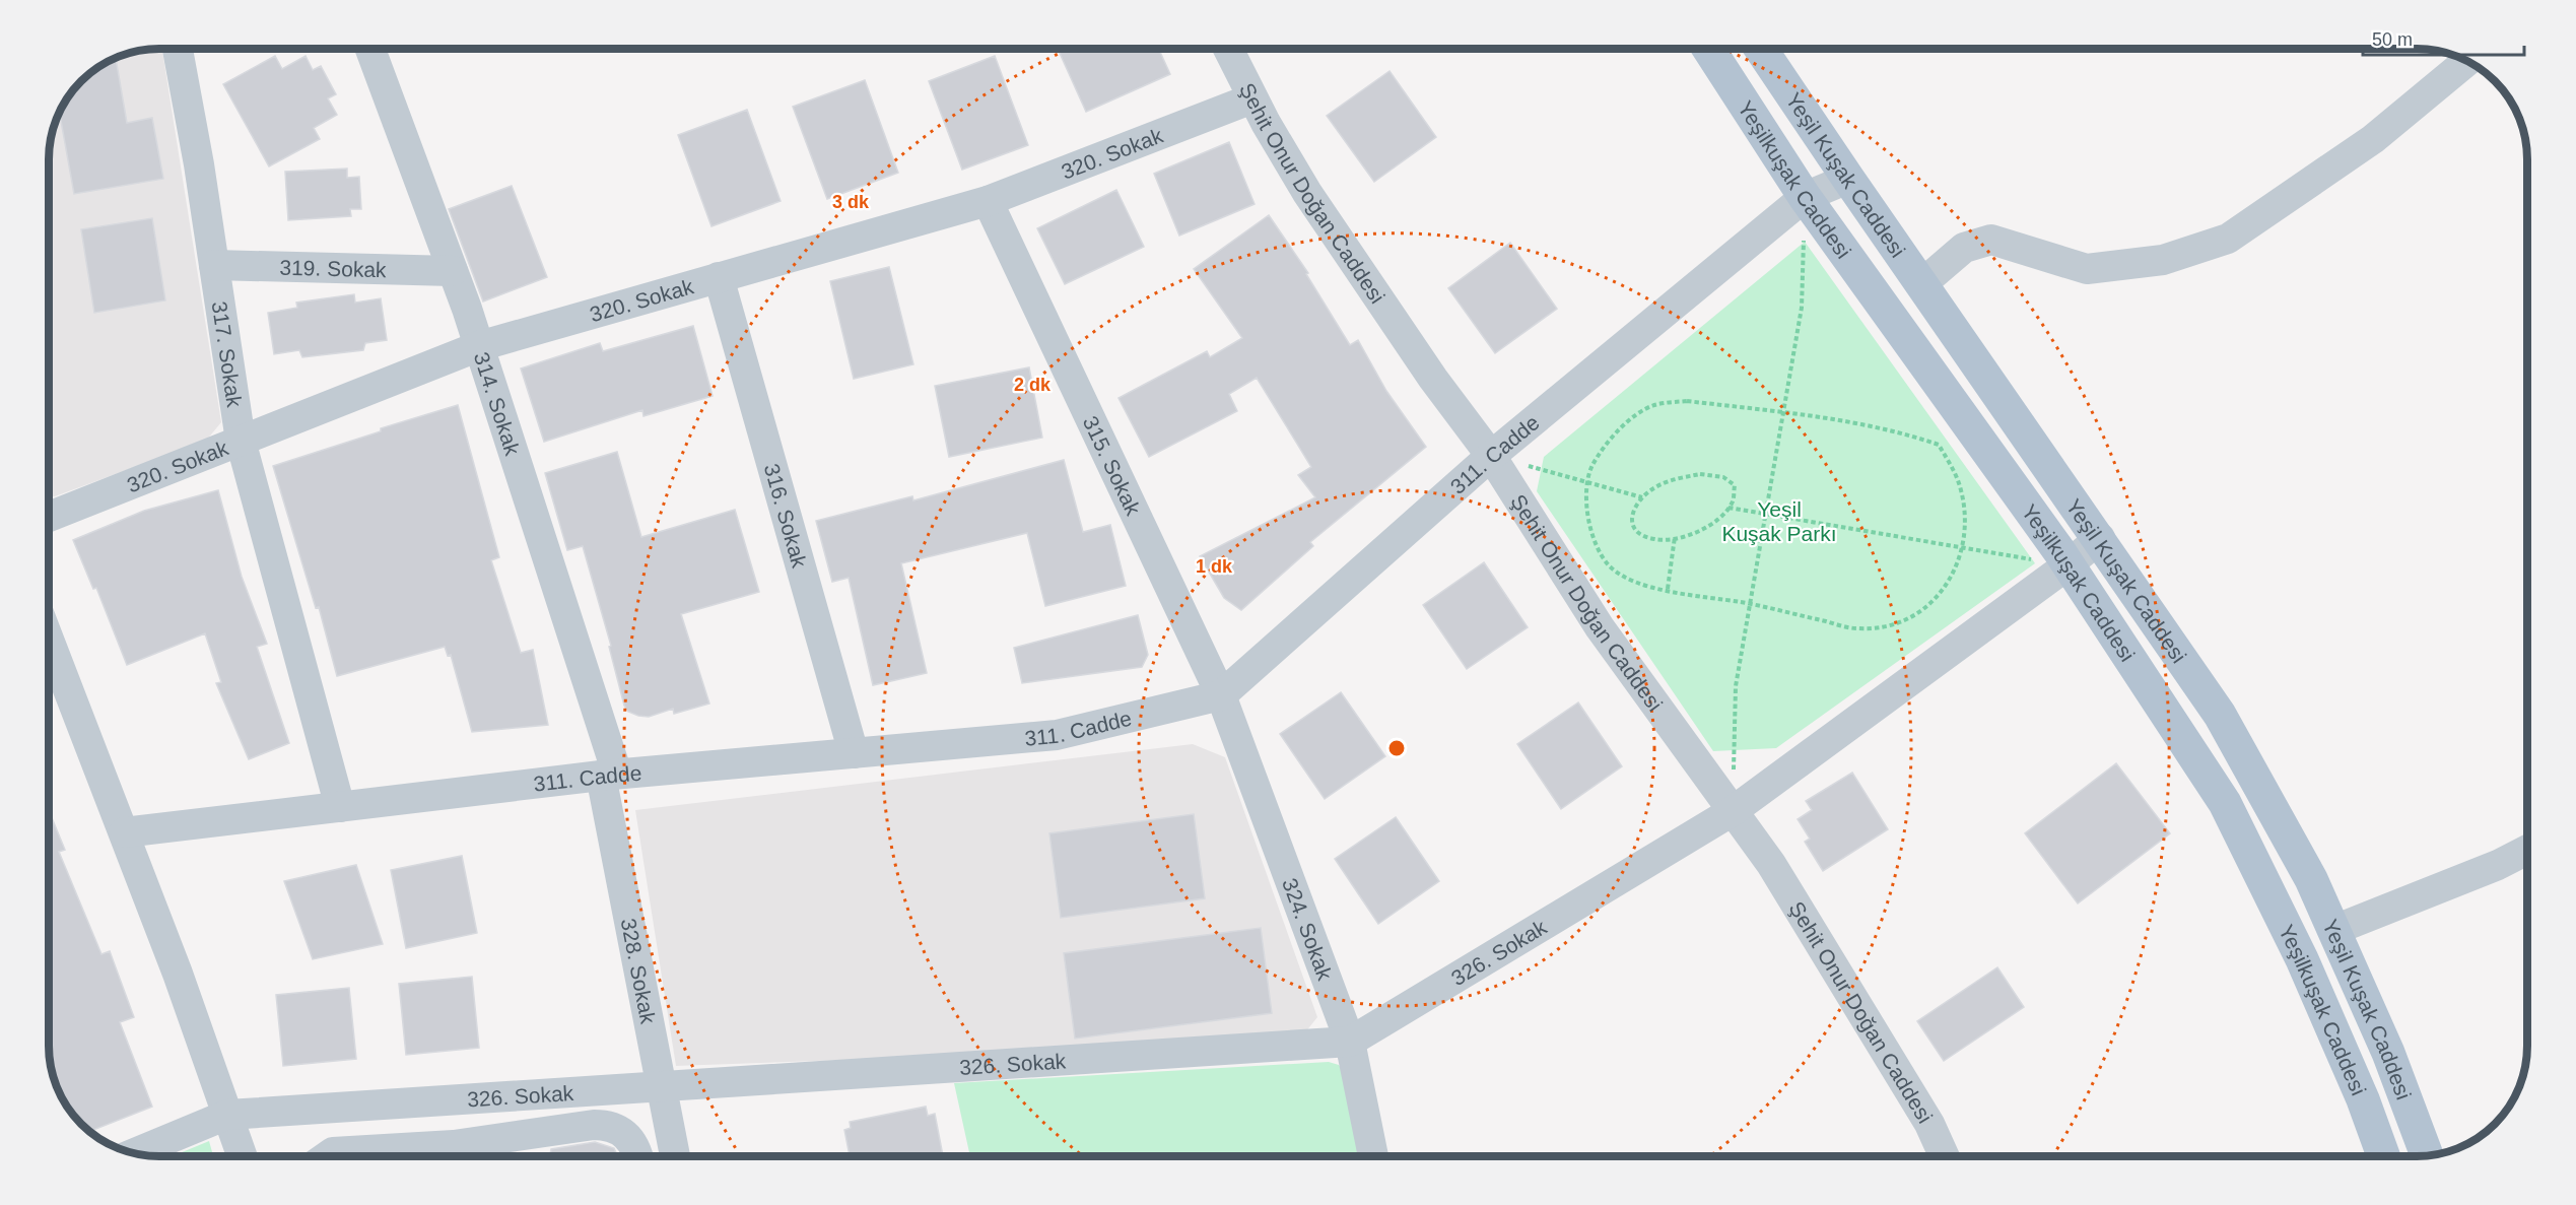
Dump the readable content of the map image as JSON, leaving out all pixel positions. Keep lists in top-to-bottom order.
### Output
{
  "streets": {
    "main road": ["Yeşil Kuşak Caddesi", "Yeşilkuşak Caddesi"],
    "street": [
      "320. Sokak",
      "Şehit Onur Doğan Caddesi",
      "319. Sokak",
      "317. Sokak",
      "314. Sokak",
      "311. Cadde",
      "315. Sokak",
      "316. Sokak",
      "324. Sokak",
      "326. Sokak",
      "328. Sokak"
    ]
  },
  "crossings": [
    ["320. Sokak", "Şehit Onur Doğan Caddesi"],
    ["320. Sokak", "317. Sokak"],
    ["320. Sokak", "314. Sokak"],
    ["320. Sokak", "315. Sokak"],
    ["320. Sokak", "316. Sokak"],
    ["Yeşil Kuşak Caddesi", "311. Cadde"],
    ["Yeşil Kuşak Caddesi", "326. Sokak"],
    ["Yeşilkuşak Caddesi", "311. Cadde"],
    ["Yeşilkuşak Caddesi", "326. Sokak"],
    ["Şehit Onur Doğan Caddesi", "311. Cadde"],
    ["Şehit Onur Doğan Caddesi", "326. Sokak"],
    ["319. Sokak", "317. Sokak"],
    ["319. Sokak", "314. Sokak"],
    ["317. Sokak", "311. Cadde"],
    ["314. Sokak", "311. Cadde"],
    ["314. Sokak", "328. Sokak"],
    ["311. Cadde", "315. Sokak"],
    ["311. Cadde", "316. Sokak"],
    ["311. Cadde", "324. Sokak"],
    ["311. Cadde", "328. Sokak"],
    ["315. Sokak", "324. Sokak"],
    ["324. Sokak", "326. Sokak"],
    ["326. Sokak", "328. Sokak"]
  ],
  "parks": ["Yeşil Kuşak Parkı"],
  "scale_bar": "50 m",
  "rings": ["3 dk", "2 dk", "1 dk"]
}
